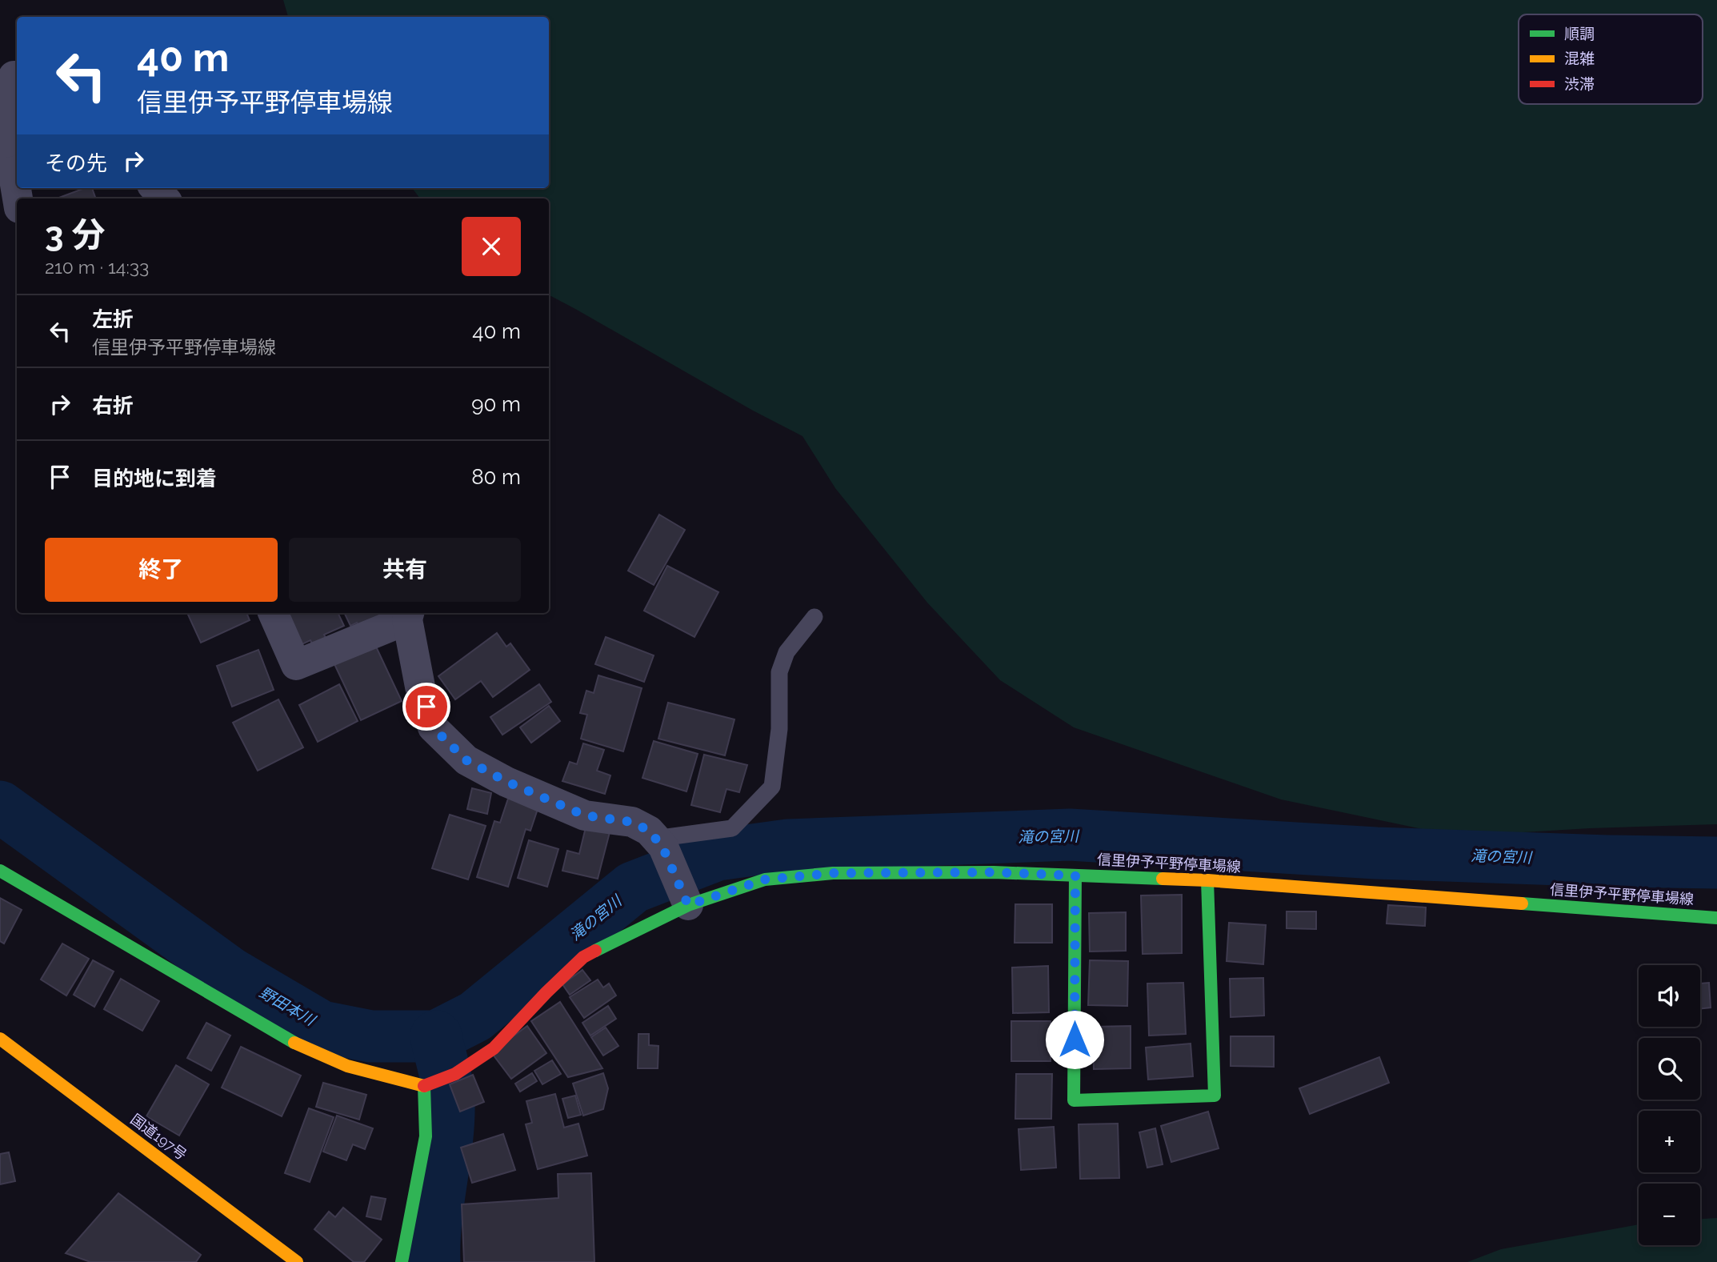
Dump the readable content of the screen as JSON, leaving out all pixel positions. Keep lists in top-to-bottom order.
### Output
{
  "streets": {
    "main road": ["信里伊予平野停車場線", "国道197号"]
  },
  "water": ["滝の宮川", "野田本川"],
  "legend": ["順調", "混雑", "渋滞"],
  "page": {
    "turn": ["40 m", "信里伊予平野停車場線"],
    "then": "その先",
    "heading": ["3 分", "210 m · 14:33"],
    "list": [
      {
        "name": "左折",
        "note": "信里伊予平野停車場線",
        "value": "40 m"
      },
      {
        "name": "右折",
        "value": "90 m"
      },
      {
        "name": "目的地に到着",
        "value": "80 m"
      }
    ],
    "buttons": ["終了", "共有"],
    "map_buttons": ["+", "−"]
  }
}
